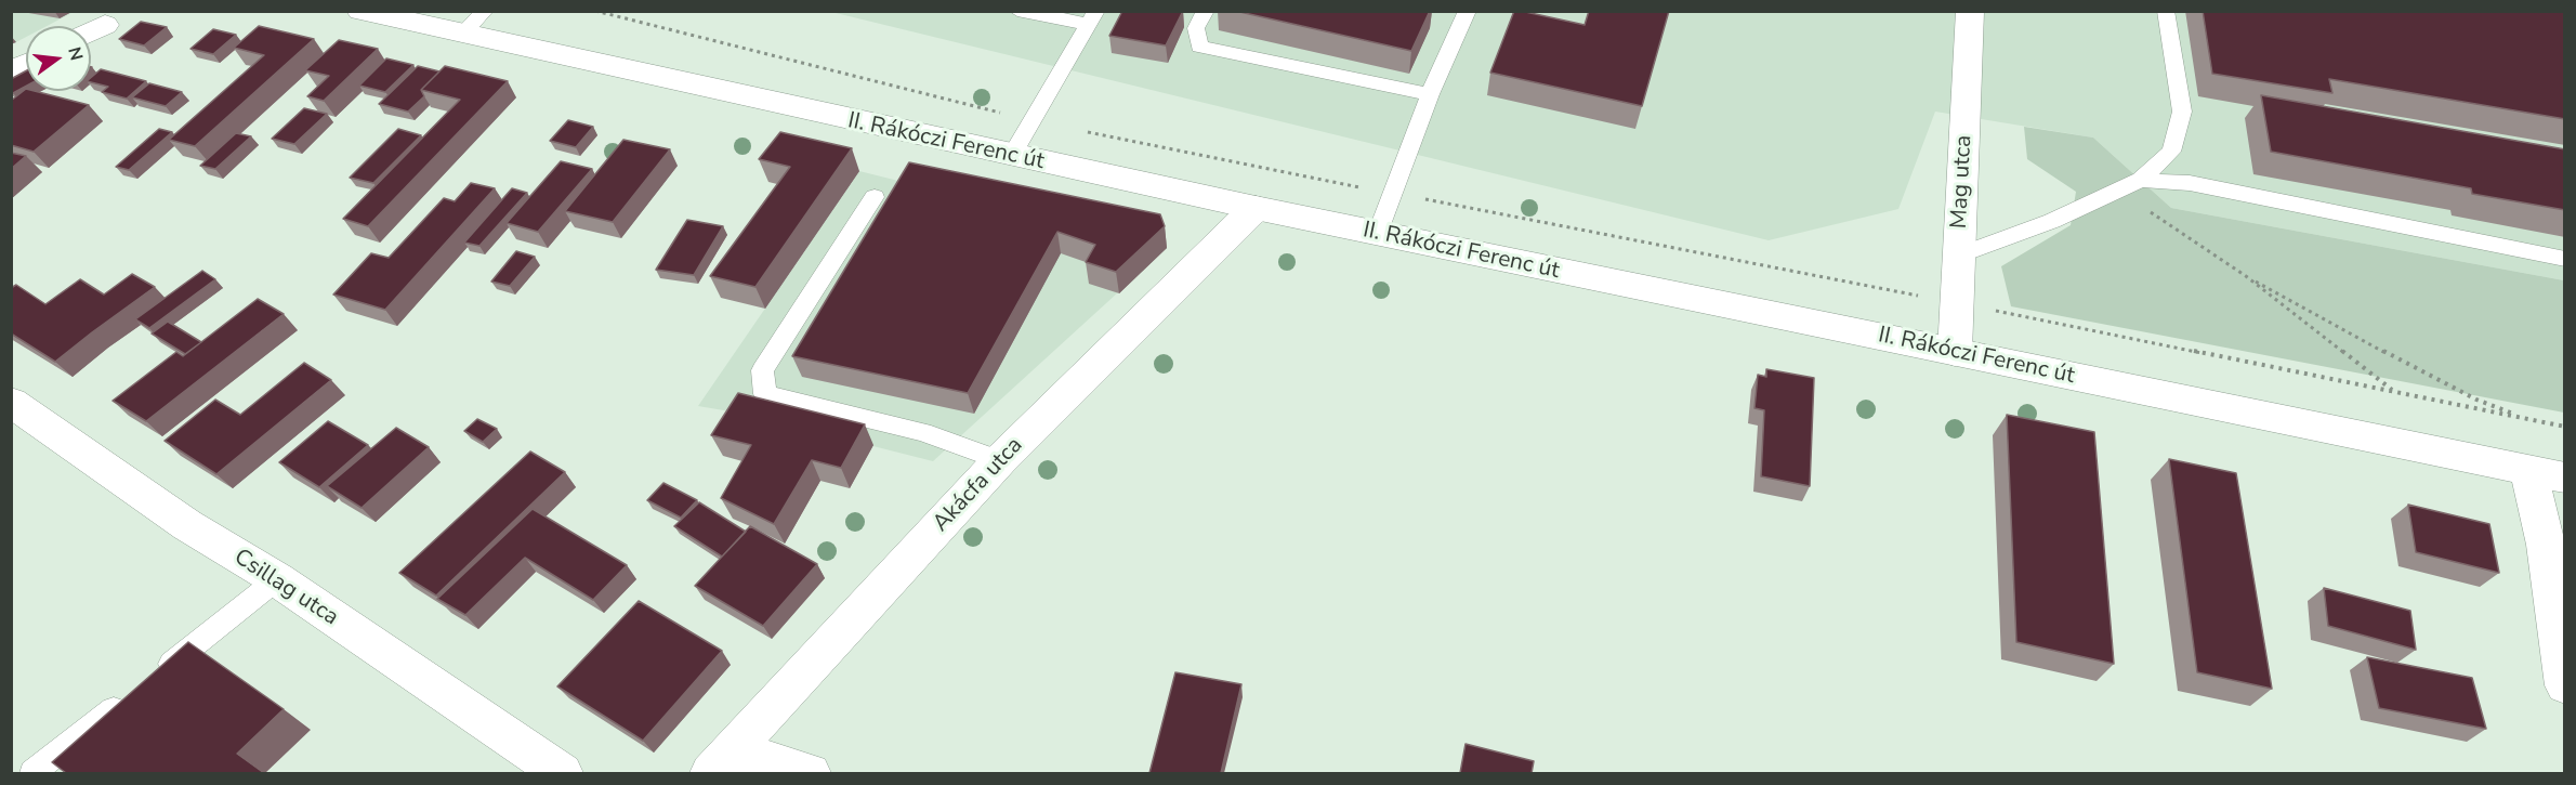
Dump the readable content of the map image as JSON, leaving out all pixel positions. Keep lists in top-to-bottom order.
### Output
{
  "streets": {
    "street": [
      "II. Rákóczi Ferenc út",
      "Mag utca",
      "Akácfa utca",
      "Csillag utca"
    ]
  },
  "crossings": [
    ["II. Rákóczi Ferenc út", "Mag utca"],
    ["II. Rákóczi Ferenc út", "Akácfa utca"]
  ],
  "north": "right"
}
